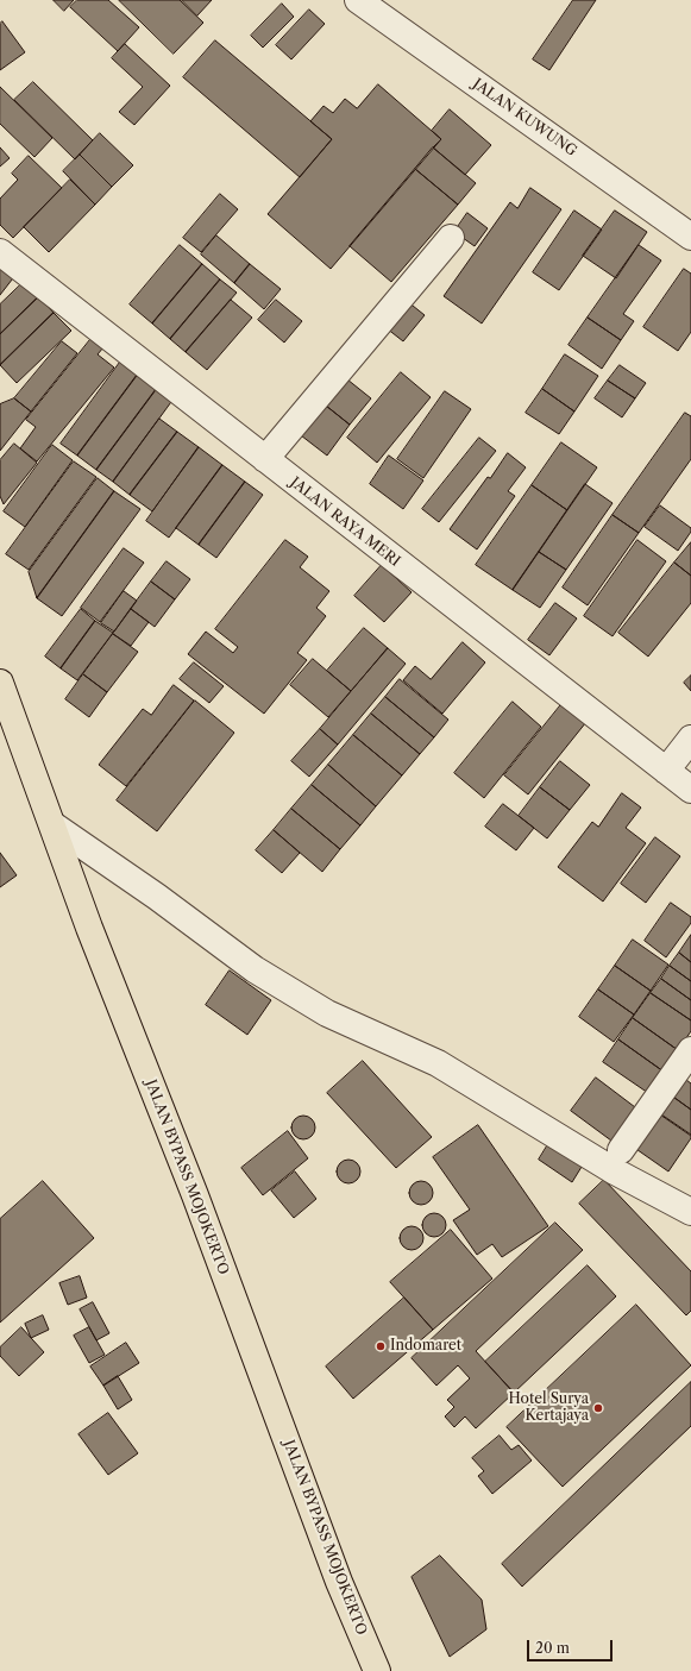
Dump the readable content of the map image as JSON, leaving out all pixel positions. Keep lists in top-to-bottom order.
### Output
{
  "streets": {
    "highway": ["JALAN BYPASS MOJOKERTO"],
    "street": ["JALAN KUWUNG", "JALAN RAYA MERI"]
  },
  "places": ["Indomaret", "Hotel Surya Kertajaya"],
  "scale_bar": "20 m"
}
